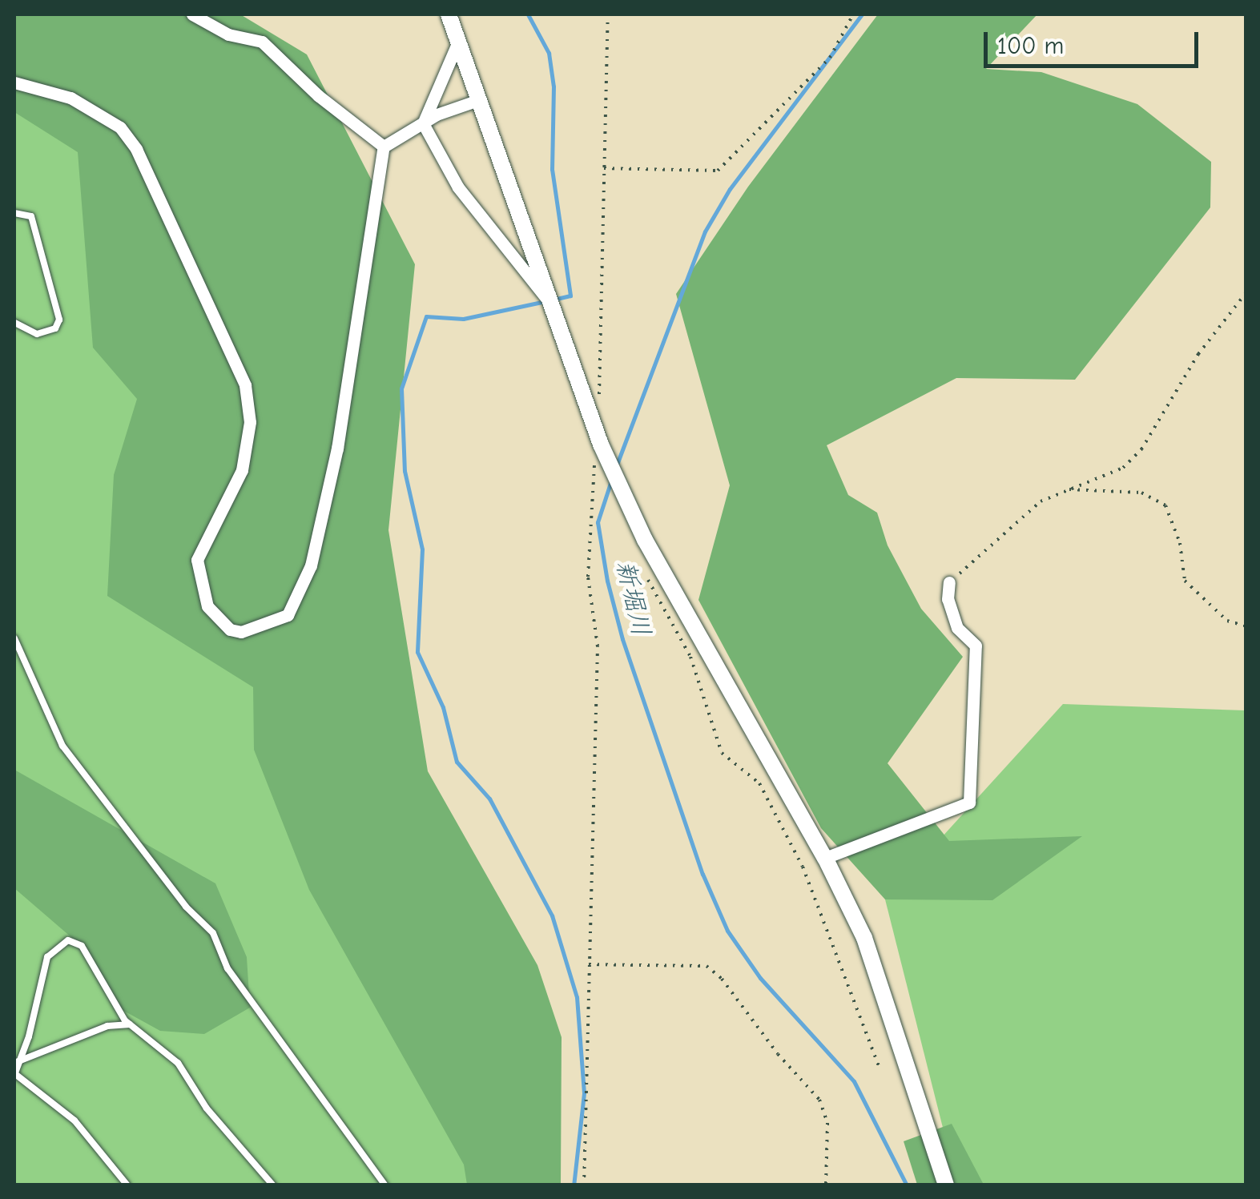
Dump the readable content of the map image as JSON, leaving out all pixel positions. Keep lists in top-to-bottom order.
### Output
{
  "water": ["新堀川"],
  "scale_bar": "100 m"
}
